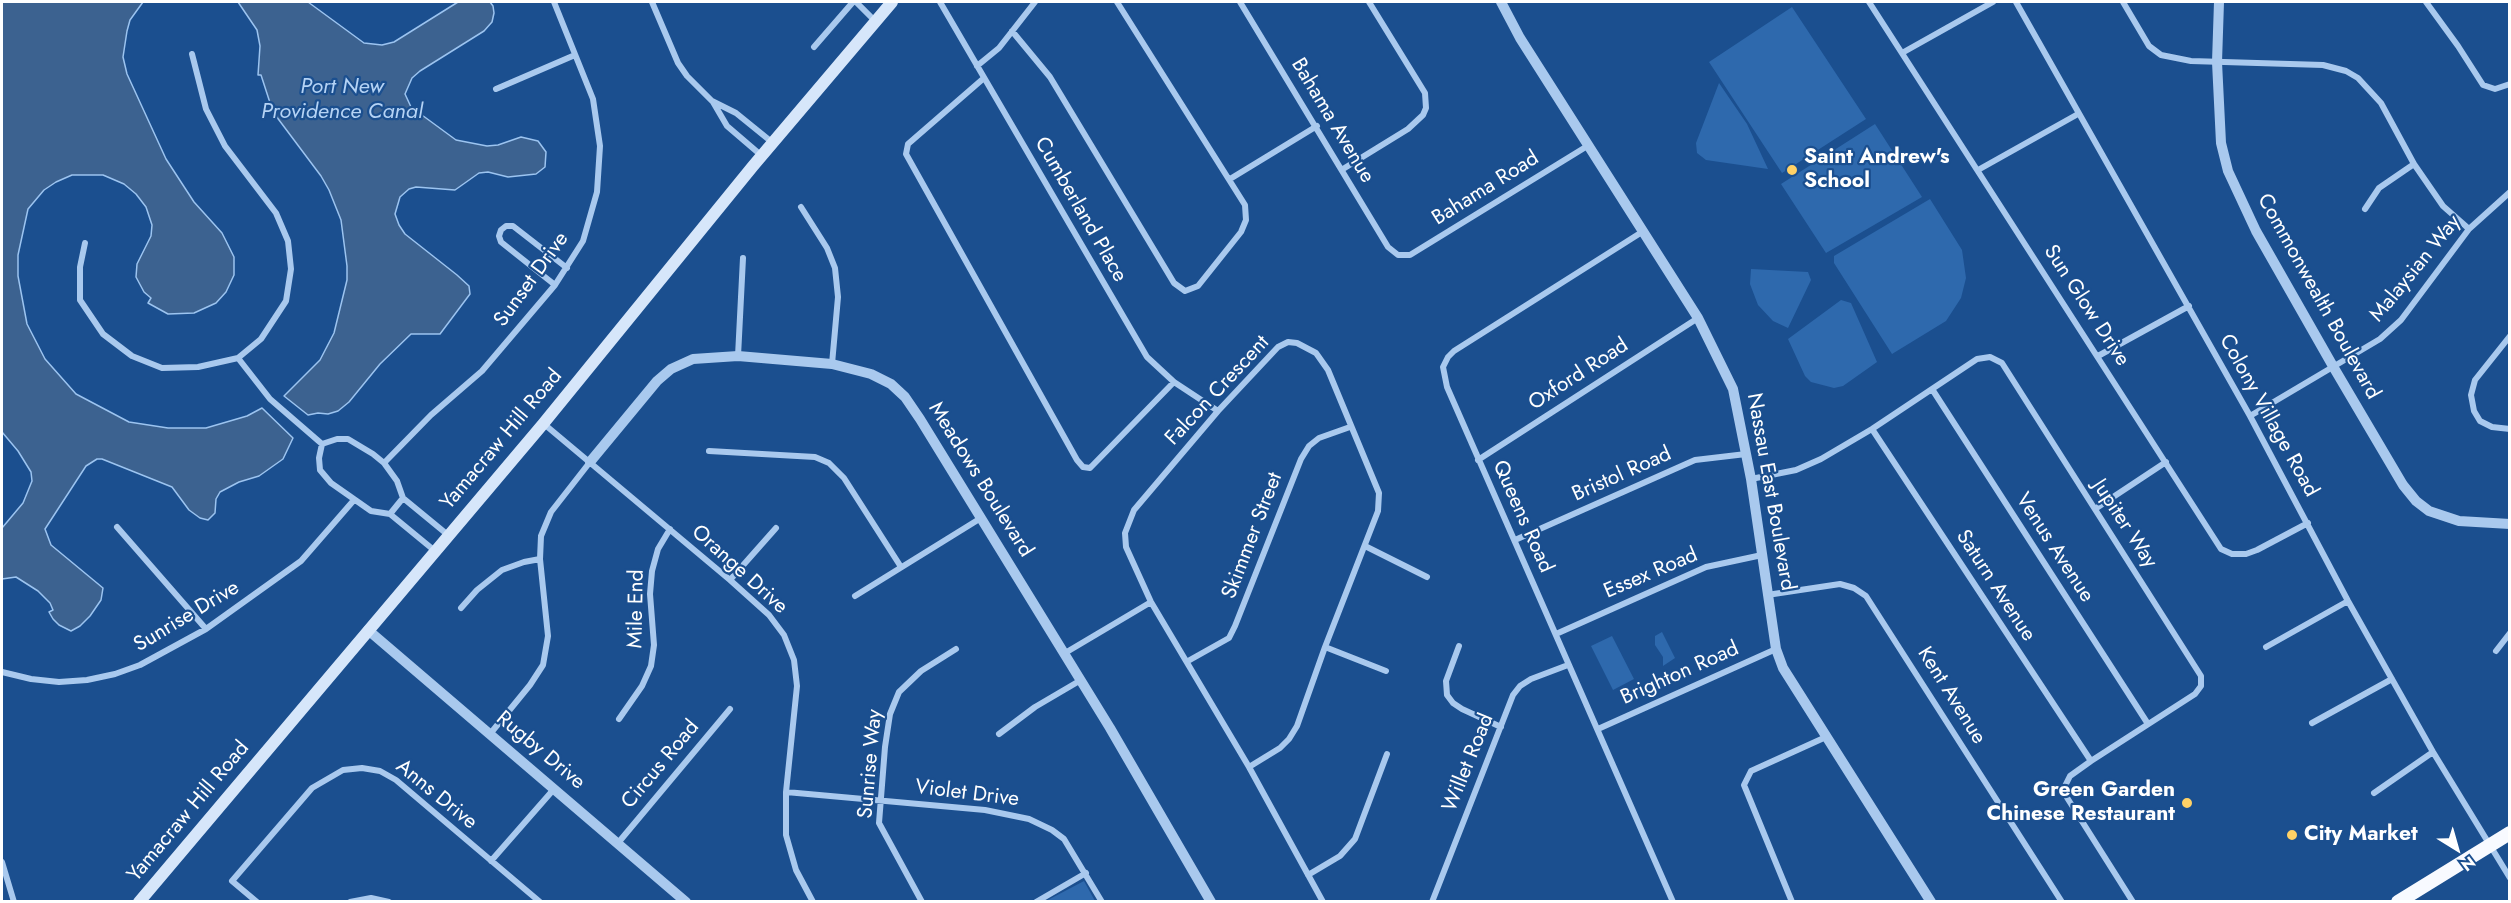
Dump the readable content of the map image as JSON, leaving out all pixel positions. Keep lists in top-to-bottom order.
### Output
{
  "streets": {
    "main road": ["Yamacraw Hill Road"],
    "street": [
      "Bahama Avenue",
      "Bahama Road",
      "Cumberland Place",
      "Malaysian Way",
      "Sunset Drive",
      "Commonwealth Boulevard",
      "Sun Glow Drive",
      "Oxford Road",
      "Falcon Crescent",
      "Colony Village Road",
      "Bristol Road",
      "Meadows Boulevard",
      "Nassau East Boulevard",
      "Queens Road",
      "Jupiter Way",
      "Skimmer Street",
      "Venus Avenue",
      "Orange Drive",
      "Essex Road",
      "Saturn Avenue",
      "Mile End",
      "Sunrise Drive",
      "Brighton Road",
      "Kent Avenue",
      "Rugby Drive",
      "Willet Road",
      "Sunrise Way",
      "Circus Road",
      "Violet Drive",
      "Anns Drive"
    ]
  },
  "crossings": [
    ["Bahama Avenue", "Bahama Road"],
    ["Bahama Road", "Nassau East Boulevard"],
    ["Cumberland Place", "Falcon Crescent"],
    ["Malaysian Way", "Commonwealth Boulevard"],
    ["Malaysian Way", "Colony Village Road"],
    ["Sun Glow Drive", "Colony Village Road"],
    ["Oxford Road", "Nassau East Boulevard"],
    ["Oxford Road", "Queens Road"],
    ["Falcon Crescent", "Skimmer Street"],
    ["Yamacraw Hill Road", "Orange Drive"],
    ["Yamacraw Hill Road", "Rugby Drive"],
    ["Bristol Road", "Nassau East Boulevard"],
    ["Bristol Road", "Queens Road"],
    ["Meadows Boulevard", "Orange Drive"],
    ["Nassau East Boulevard", "Queens Road"],
    ["Nassau East Boulevard", "Jupiter Way"],
    ["Nassau East Boulevard", "Essex Road"],
    ["Nassau East Boulevard", "Brighton Road"],
    ["Nassau East Boulevard", "Kent Avenue"],
    ["Queens Road", "Essex Road"],
    ["Queens Road", "Brighton Road"],
    ["Queens Road", "Willet Road"],
    ["Jupiter Way", "Venus Avenue"],
    ["Jupiter Way", "Saturn Avenue"],
    ["Orange Drive", "Mile End"],
    ["Orange Drive", "Violet Drive"],
    ["Rugby Drive", "Circus Road"],
    ["Sunrise Way", "Violet Drive"]
  ],
  "water": ["Port New Providence Canal"],
  "places": ["Saint Andrew's School", "Green Garden Chinese Restaurant", "City Market"],
  "north": "bottom right"
}
